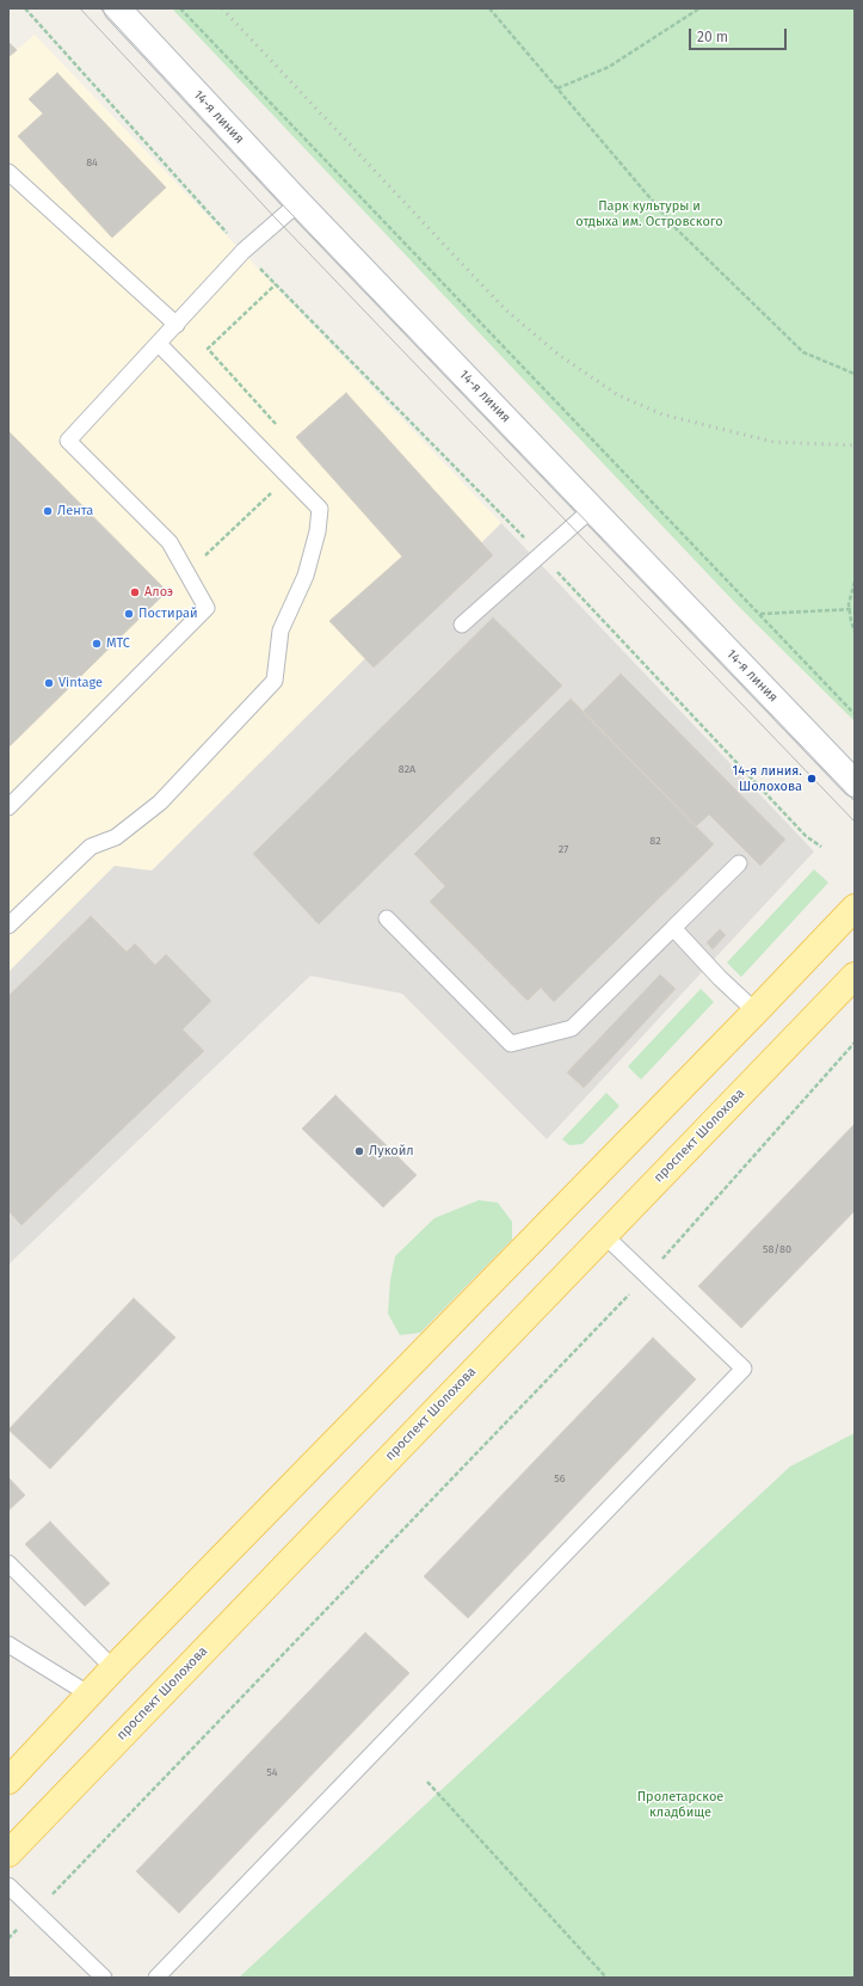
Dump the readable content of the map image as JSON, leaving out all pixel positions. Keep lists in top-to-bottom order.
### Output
{
  "streets": {
    "main road": ["14-я линия", "проспект Шолохова"]
  },
  "parks": ["Парк культуры и отдыха им. Островского", "Пролетарское кладбище"],
  "places": [
    "Лента",
    "Алоэ",
    "Постирай",
    "МТС",
    "Vintage",
    "14-я линия. Шолохова",
    "Лукойл"
  ],
  "house_numbers": [
    "84",
    "82А",
    "82",
    "27",
    "58/80",
    "56",
    "54"
  ],
  "scale_bar": "20 m"
}
